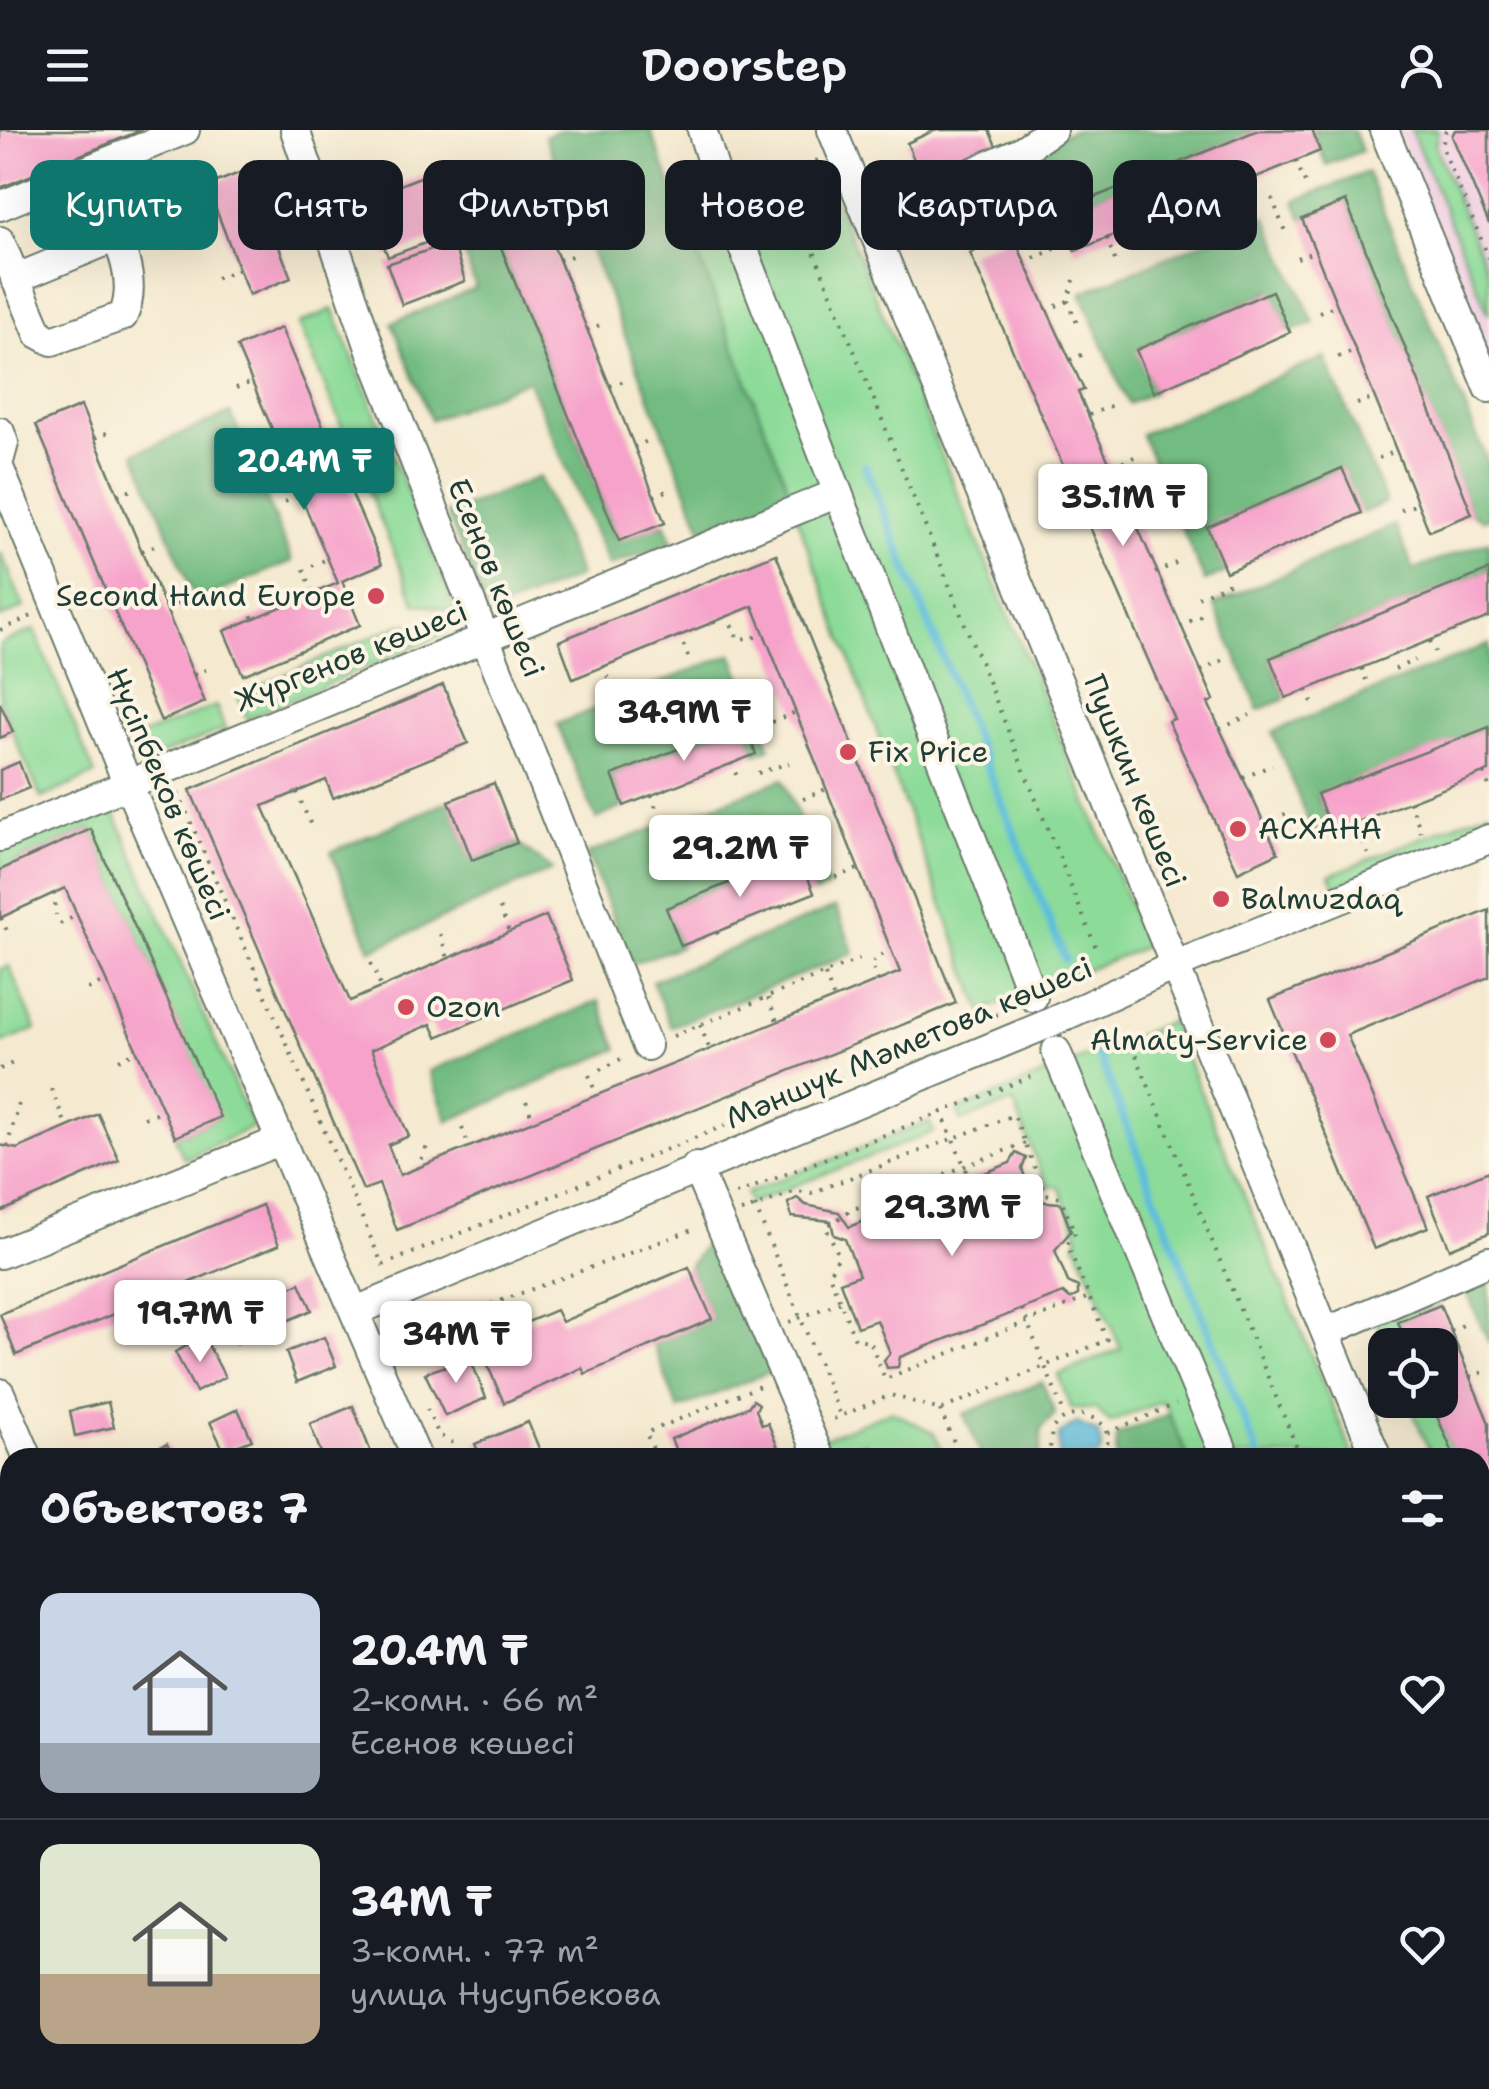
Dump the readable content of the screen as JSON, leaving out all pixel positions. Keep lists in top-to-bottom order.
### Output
{
  "streets": {
    "street": [
      "Есенов көшесі",
      "Жүргенов көшесі",
      "Пушкин көшесі",
      "Нүсіпбеков көшесі",
      "Мәншүк Мәметова көшесі"
    ]
  },
  "crossings": [
    ["Есенов көшесі", "Жүргенов көшесі"],
    ["Жүргенов көшесі", "Нүсіпбеков көшесі"],
    ["Пушкин көшесі", "Мәншүк Мәметова көшесі"],
    ["Нүсіпбеков көшесі", "Мәншүк Мәметова көшесі"]
  ],
  "places": [
    "Second Hand Europe",
    "Fix Price",
    "ACXAHA",
    "Balmuzdaq",
    "Ozon",
    "Almaty-Service"
  ],
  "page": {
    "header": "Doorstep",
    "chip": [
      "Купить",
      "Снять",
      "Фильтры",
      "Новое",
      "Квартира",
      "Дом"
    ],
    "price": [
      "20.4M ₸",
      "35.1M ₸",
      "34.9M ₸",
      "29.2M ₸",
      "29.3M ₸",
      "19.7M ₸",
      "34M ₸"
    ],
    "heading": "Объектов: 7",
    "list": [
      {
        "name": "20.4M ₸",
        "note": "2-комн. · 66 m² · Есенов көшесі"
      },
      {
        "name": "34M ₸",
        "note": "3-комн. · 77 m² · улица Нусупбекова"
      }
    ]
  }
}
